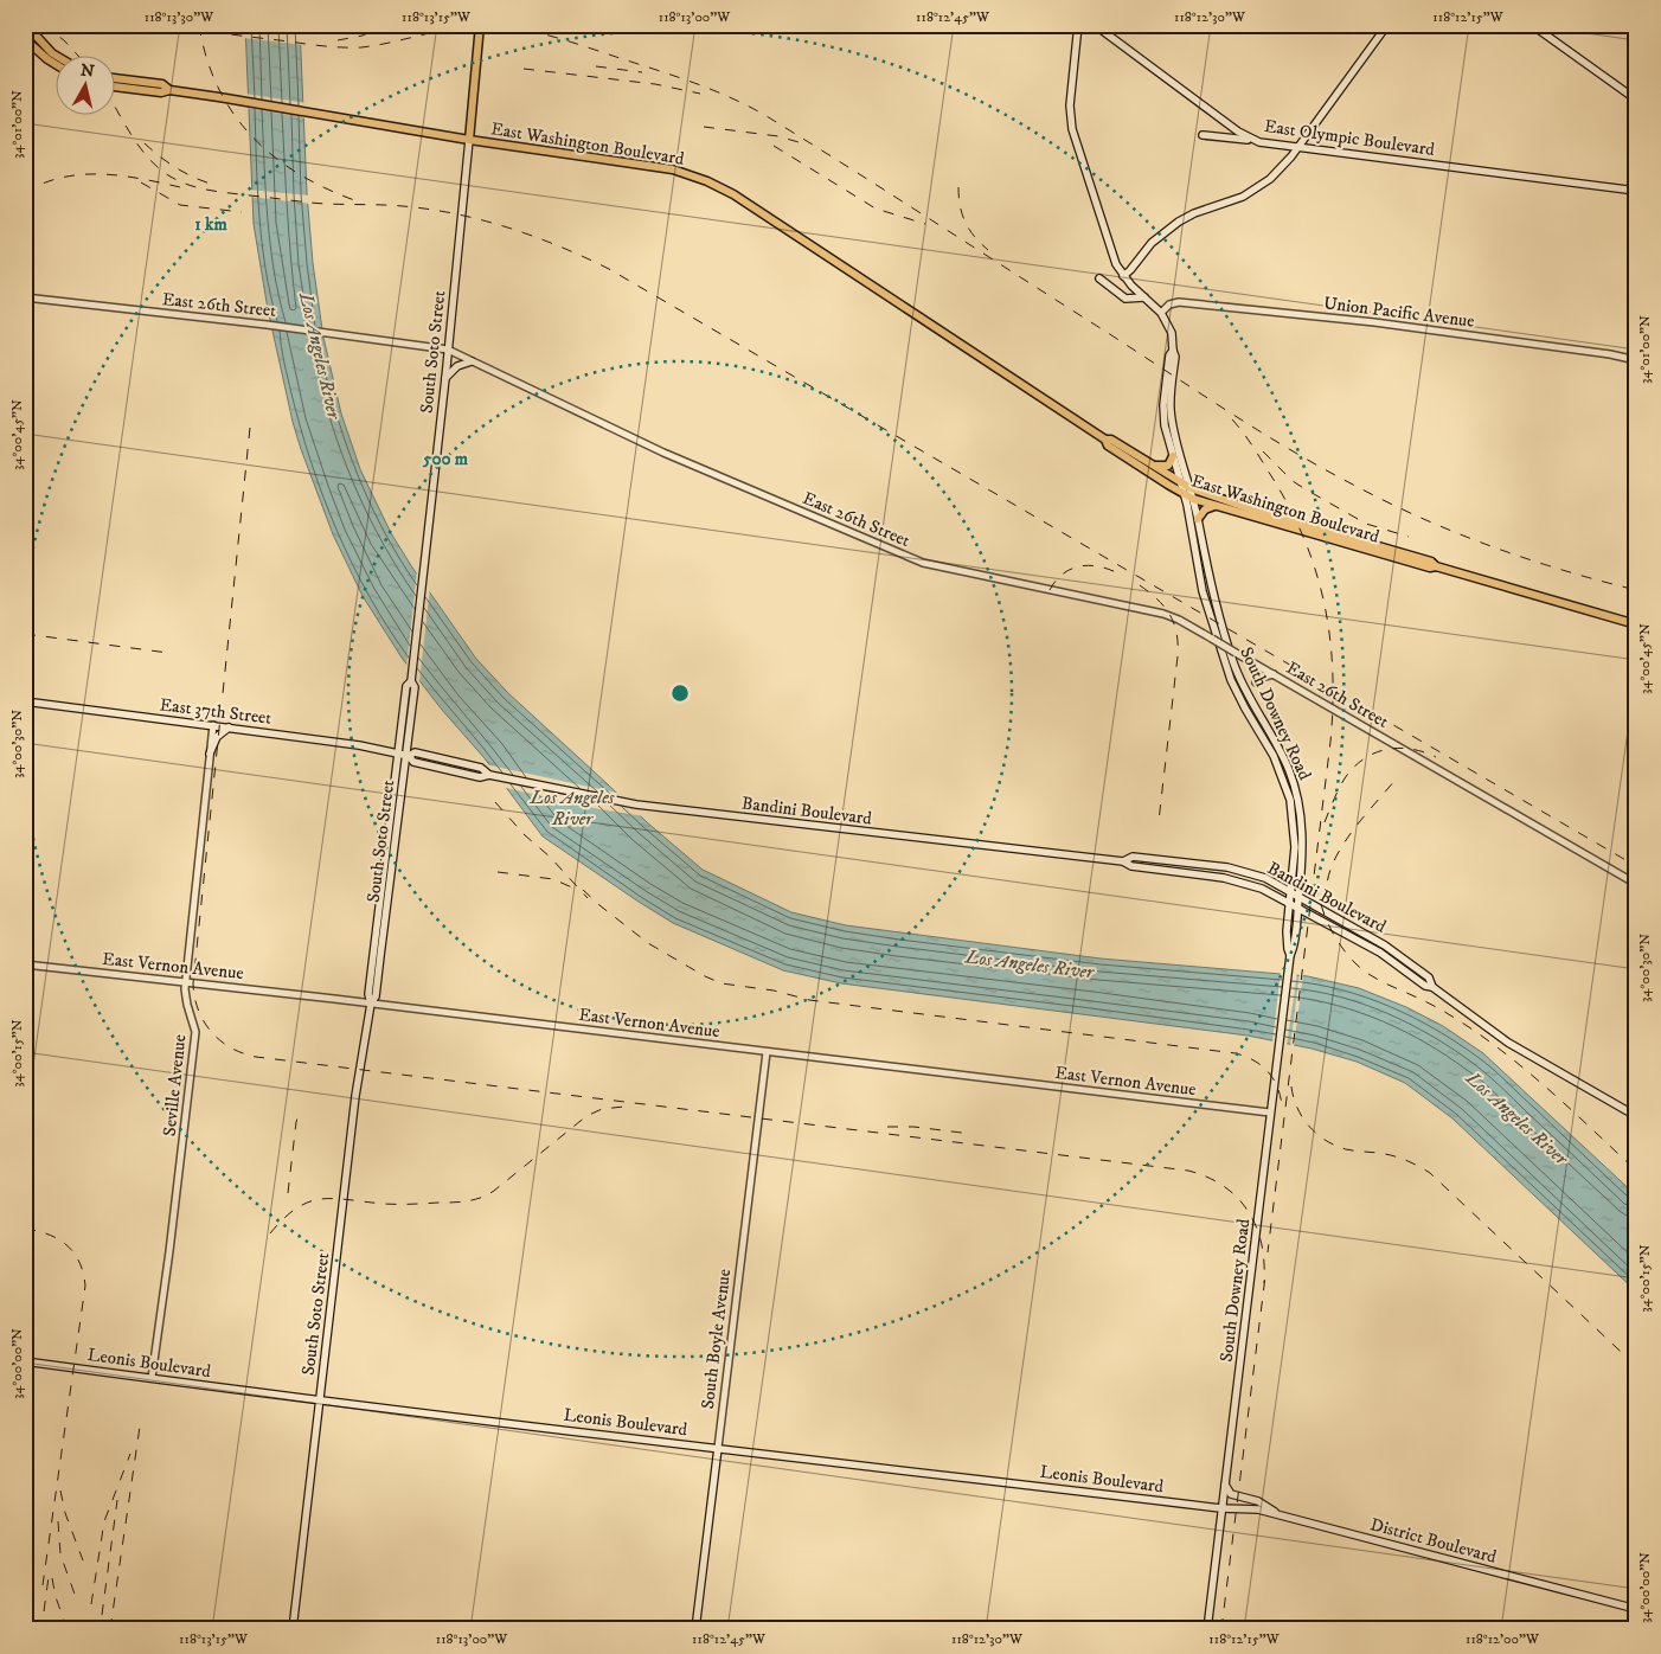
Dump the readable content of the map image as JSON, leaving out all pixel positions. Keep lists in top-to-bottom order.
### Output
{
  "streets": {
    "main road": [
      "East Olympic Boulevard",
      "East Washington Boulevard",
      "South Soto Street",
      "East 37th Street",
      "South Downey Road",
      "Bandini Boulevard",
      "South Boyle Avenue",
      "Leonis Boulevard",
      "District Boulevard"
    ],
    "street": [
      "East 26th Street",
      "Union Pacific Avenue",
      "East Vernon Avenue",
      "Seville Avenue"
    ]
  },
  "crossings": [
    ["East Washington Boulevard", "South Soto Street"],
    ["East Washington Boulevard", "South Downey Road"],
    ["East 26th Street", "South Soto Street"],
    ["South Soto Street", "East 37th Street"],
    ["South Soto Street", "Bandini Boulevard"],
    ["South Soto Street", "East Vernon Avenue"],
    ["South Soto Street", "Leonis Boulevard"],
    ["East 37th Street", "Bandini Boulevard"],
    ["East 37th Street", "Seville Avenue"],
    ["South Downey Road", "Bandini Boulevard"],
    ["South Downey Road", "East Vernon Avenue"],
    ["South Downey Road", "Leonis Boulevard"],
    ["South Downey Road", "District Boulevard"],
    ["East Vernon Avenue", "Seville Avenue"],
    ["East Vernon Avenue", "South Boyle Avenue"],
    ["Seville Avenue", "Leonis Boulevard"],
    ["South Boyle Avenue", "Leonis Boulevard"],
    ["Leonis Boulevard", "District Boulevard"]
  ],
  "water": ["Los Angeles River"],
  "north": "top",
  "coordinates": [
    "118°13'30\"W",
    "118°13'15\"W",
    "118°13'00\"W",
    "118°12'45\"W",
    "118°12'30\"W",
    "118°12'15\"W",
    "34°01'00\"N",
    "34°00'45\"N",
    "34°00'30\"N",
    "34°00'15\"N",
    "34°00'00\"N",
    "118°12'00\"W"
  ],
  "rings": ["1 km", "500 m"]
}
